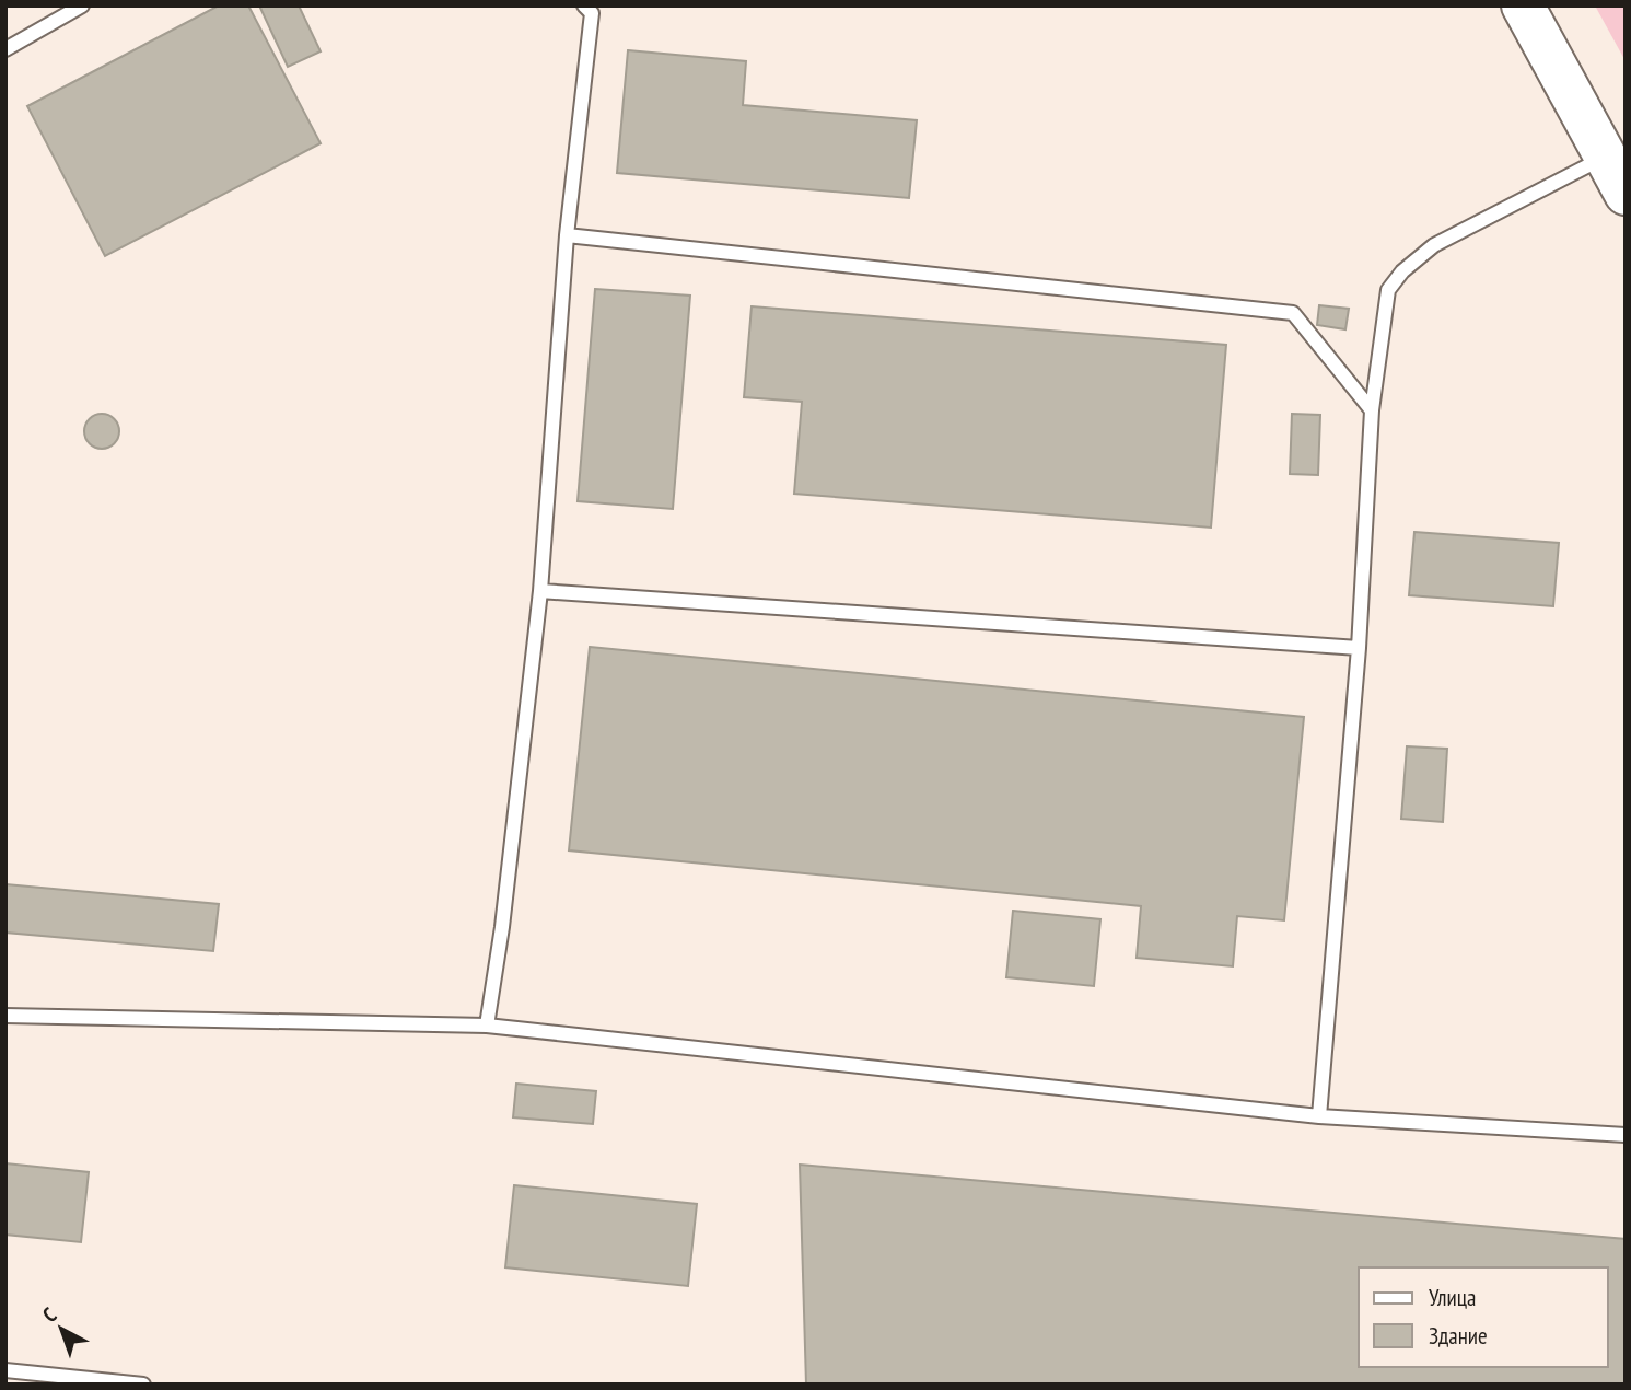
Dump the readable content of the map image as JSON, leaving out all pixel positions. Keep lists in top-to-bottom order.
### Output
{
  "legend": ["Улица", "Здание"],
  "north": "top left"
}
